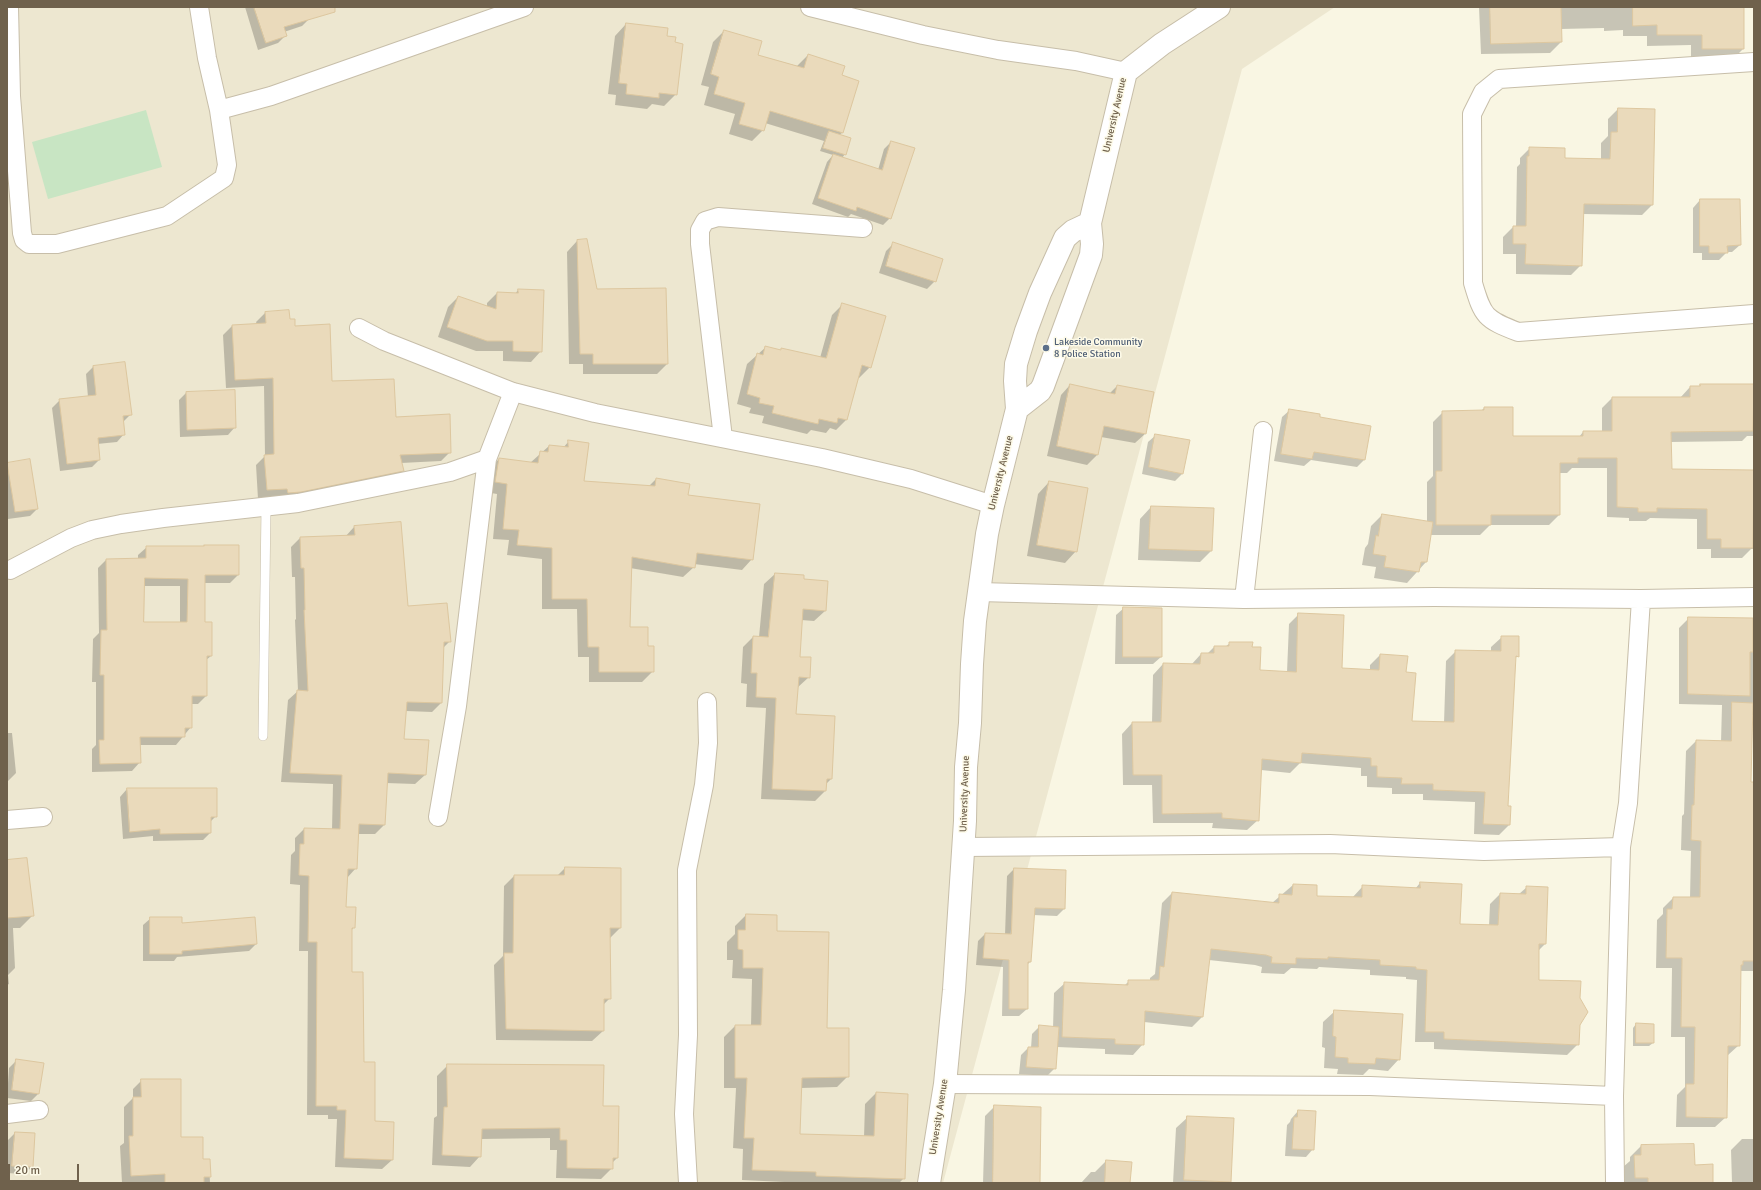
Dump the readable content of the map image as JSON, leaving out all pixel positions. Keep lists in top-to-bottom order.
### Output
{
  "streets": {
    "street": ["University Avenue"]
  },
  "places": ["Lakeside Community 8 Police Station"],
  "scale_bar": "20 m"
}
